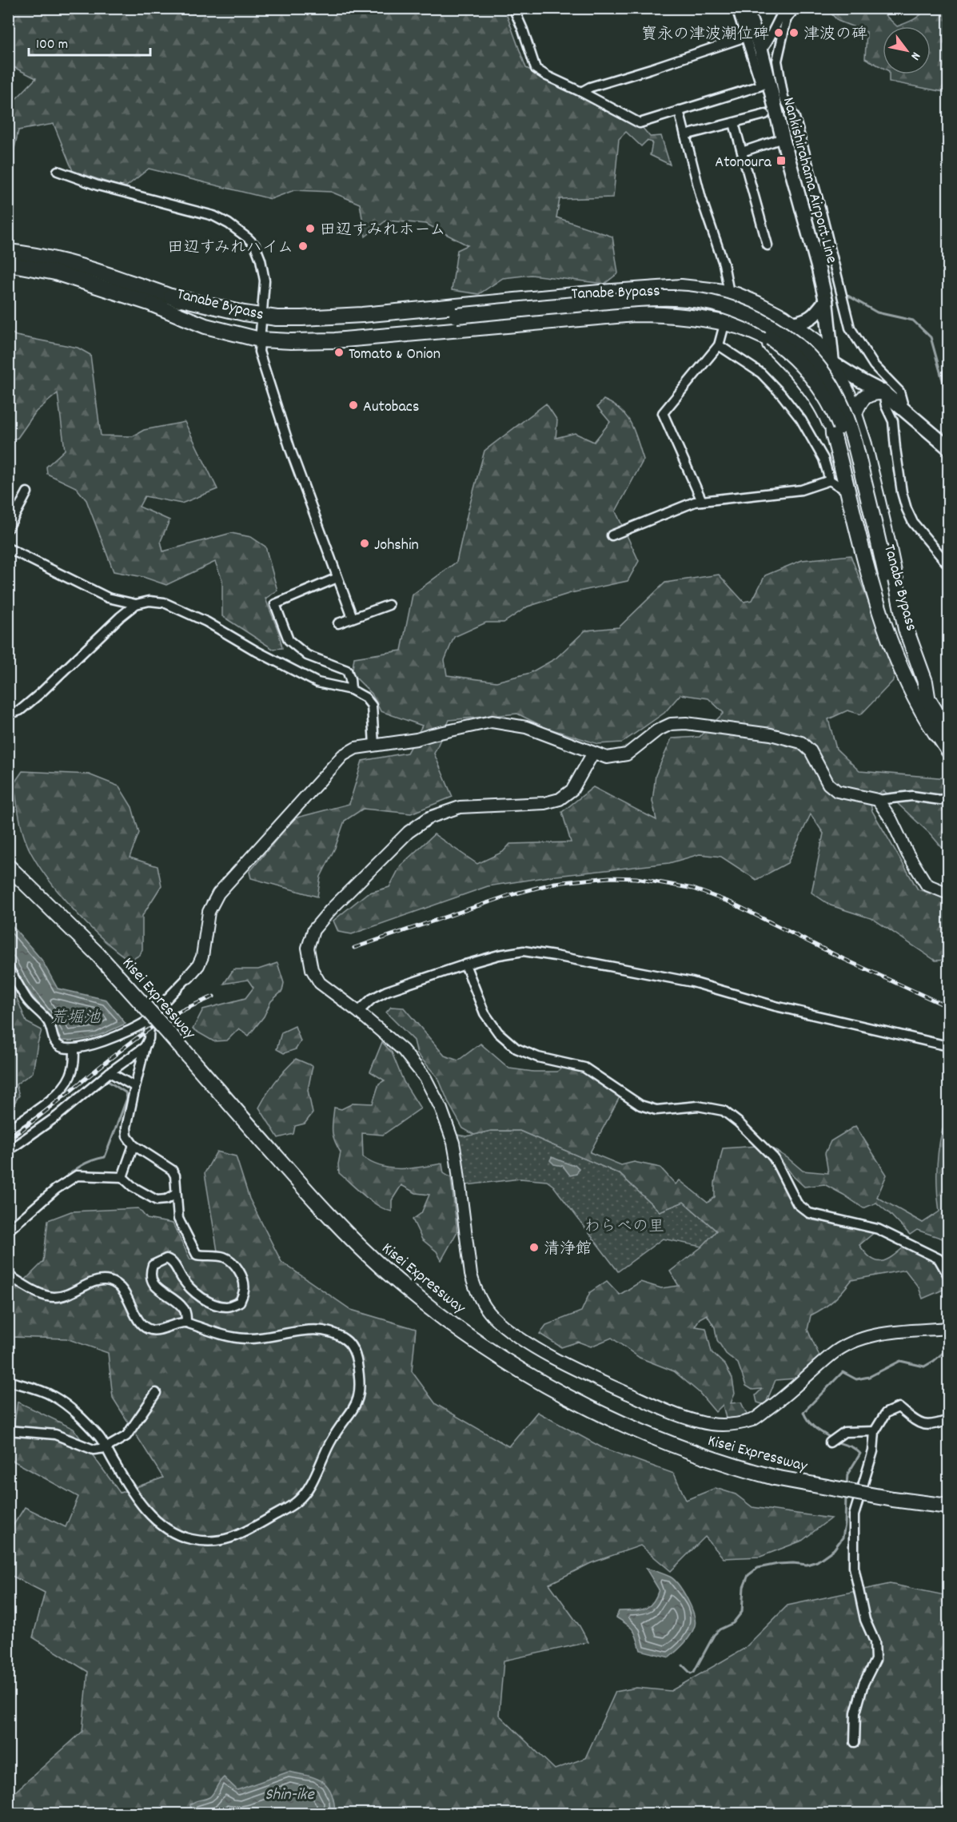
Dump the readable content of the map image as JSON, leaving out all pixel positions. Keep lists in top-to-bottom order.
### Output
{
  "streets": {
    "highway": ["Tanabe Bypass", "Kisei Expressway"],
    "main road": ["Nankishirahama Airport Line"]
  },
  "water": ["荒堀池", "Shin-ike"],
  "parks": ["わらべの里"],
  "places": {
    "other": [
      "寶永の津波潮位碑",
      "津波の碑",
      "田辺すみれホーム",
      "田辺すみれハイム",
      "Tomato & Onion",
      "Autobacs",
      "Johshin",
      "清浄館"
    ],
    "transit": ["Atonoura"]
  },
  "scale_bar": "100 m",
  "north": "bottom right"
}
